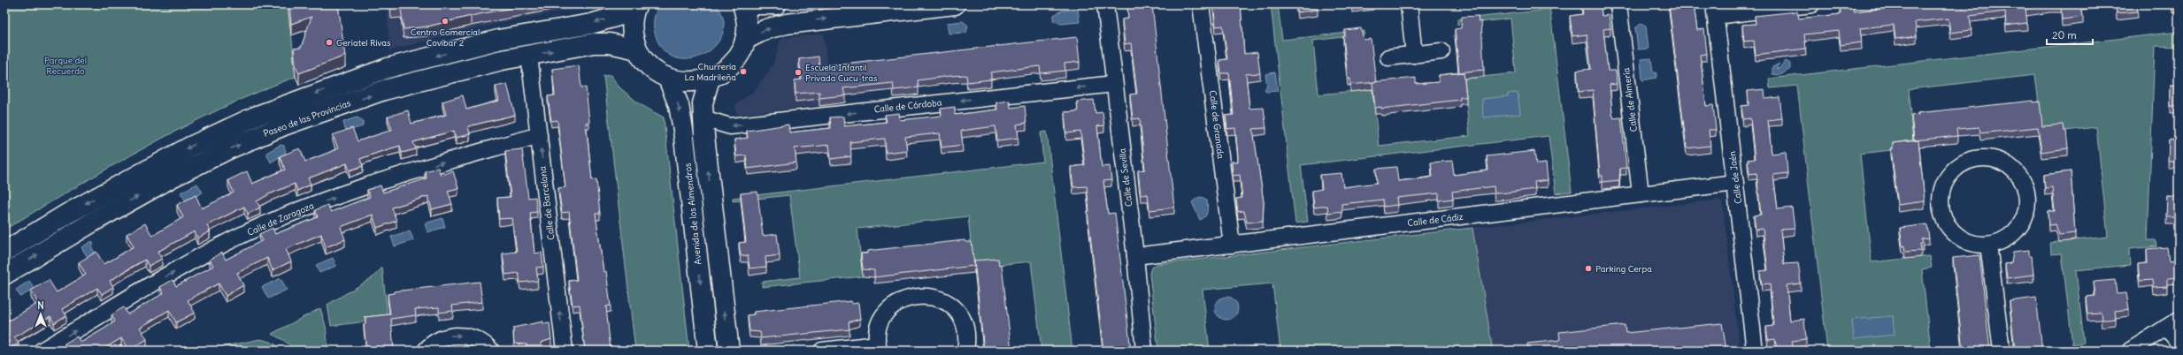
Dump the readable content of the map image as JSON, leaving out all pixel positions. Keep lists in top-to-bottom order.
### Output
{
  "streets": {
    "street": [
      "Calle de Almería",
      "Calle de Córdoba",
      "Paseo de las Provincias",
      "Calle de Granada",
      "Calle de Sevilla",
      "Calle de Jaén",
      "Calle de Barcelona",
      "Avenida de los Almendros",
      "Calle de Zaragoza",
      "Calle de Cádiz"
    ]
  },
  "crossings": [
    ["Calle de Almería", "Calle de Cádiz"],
    ["Calle de Córdoba", "Calle de Sevilla"],
    ["Paseo de las Provincias", "Calle de Barcelona"],
    ["Calle de Granada", "Calle de Cádiz"],
    ["Calle de Sevilla", "Calle de Cádiz"],
    ["Calle de Jaén", "Calle de Cádiz"],
    ["Calle de Barcelona", "Calle de Zaragoza"]
  ],
  "one_way": ["Calle de Barcelona"],
  "parks": ["Parque del Recuerdo"],
  "places": [
    "Centro Comercial Covibar 2",
    "Geriatel Rivas",
    "Churrería La Madrileña",
    "Escuela Infantil Privada Cucu-tras",
    "Parking Cerpa"
  ],
  "scale_bar": "20 m",
  "north": "top"
}
